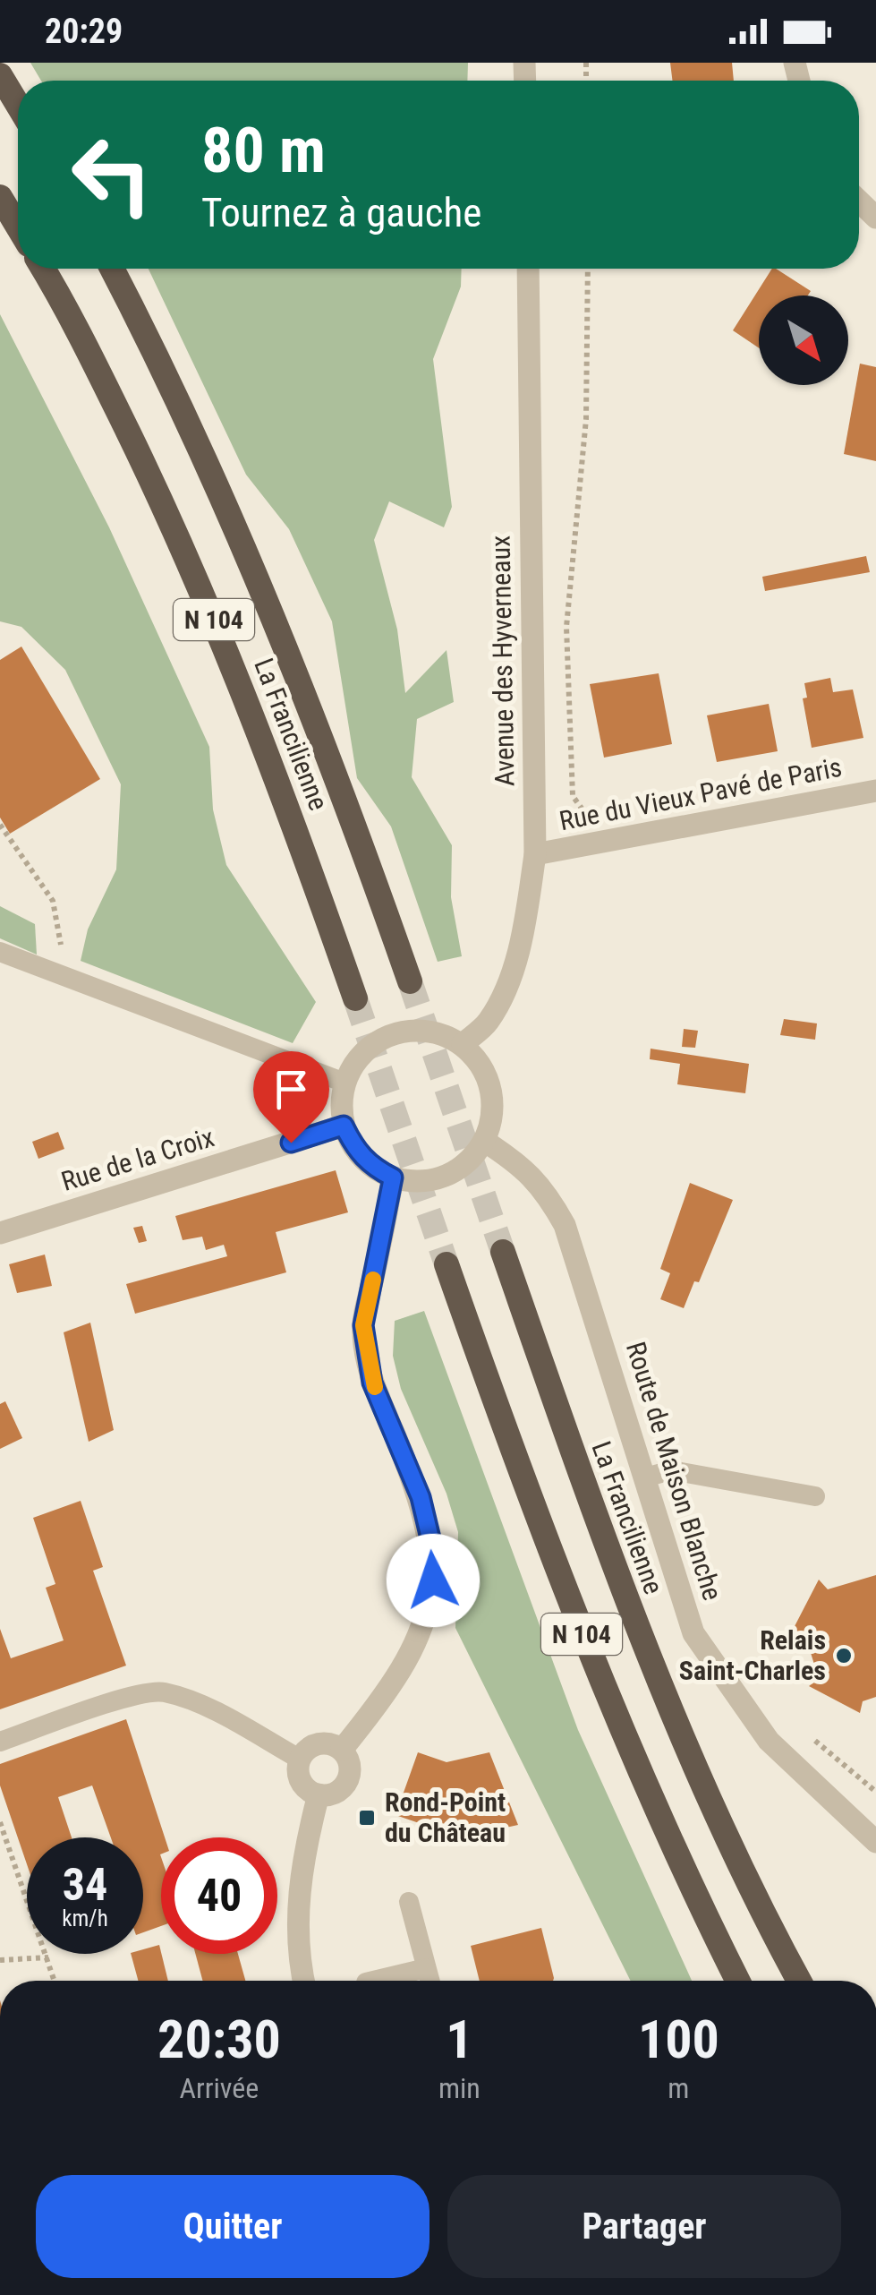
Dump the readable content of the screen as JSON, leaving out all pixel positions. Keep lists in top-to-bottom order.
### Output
{
  "streets": {
    "highway": ["N 104", "La Francilienne"],
    "street": [
      "Avenue des Hyverneaux",
      "Rue du Vieux Pavé de Paris",
      "Rue de la Croix",
      "Route de Maison Blanche"
    ]
  },
  "crossings": [
    ["Avenue des Hyverneaux", "Rue du Vieux Pavé de Paris"],
    ["Avenue des Hyverneaux", "Rue de la Croix"],
    ["Avenue des Hyverneaux", "Route de Maison Blanche"],
    ["Rue de la Croix", "Route de Maison Blanche"]
  ],
  "places": {
    "other": ["Relais Saint-Charles"],
    "transit": ["Rond-Point du Château"]
  },
  "north": "bottom right",
  "page": {
    "status": "20:29",
    "turn": ["80 m", "Tournez à gauche"],
    "speed": "34 km/h",
    "limit": "40",
    "eta": [
      "20:30",
      "Arrivée",
      "1",
      "min",
      "100",
      "m"
    ],
    "buttons": ["Quitter", "Partager"]
  }
}
